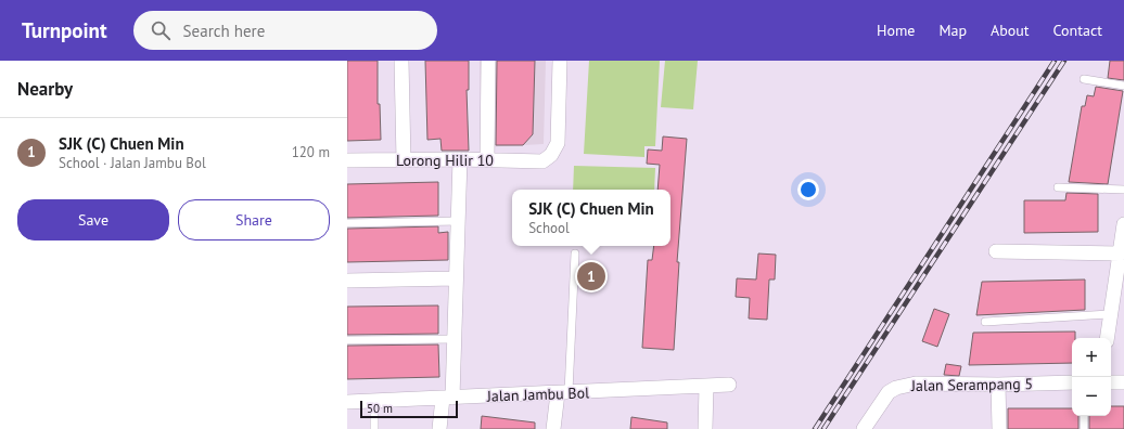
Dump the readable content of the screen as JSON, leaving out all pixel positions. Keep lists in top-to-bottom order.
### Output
{
  "streets": {
    "street": ["Lorong Hilir 10", "Jalan Serampang 5", "Jalan Jambu Bol"]
  },
  "scale_bar": "50 m",
  "page": {
    "header": "Turnpoint",
    "search": "Search here",
    "nav": [
      "Home",
      "Map",
      "About",
      "Contact"
    ],
    "heading": "Nearby",
    "list": [
      {
        "mark": "1",
        "name": "SJK (C) Chuen Min",
        "note": "School · Jalan Jambu Bol",
        "value": "120 m"
      }
    ],
    "buttons": ["Save", "Share"],
    "popup": ["SJK (C) Chuen Min", "School"],
    "pins": "1",
    "map_buttons": ["+", "−"],
    "scale": "50 m"
  }
}
